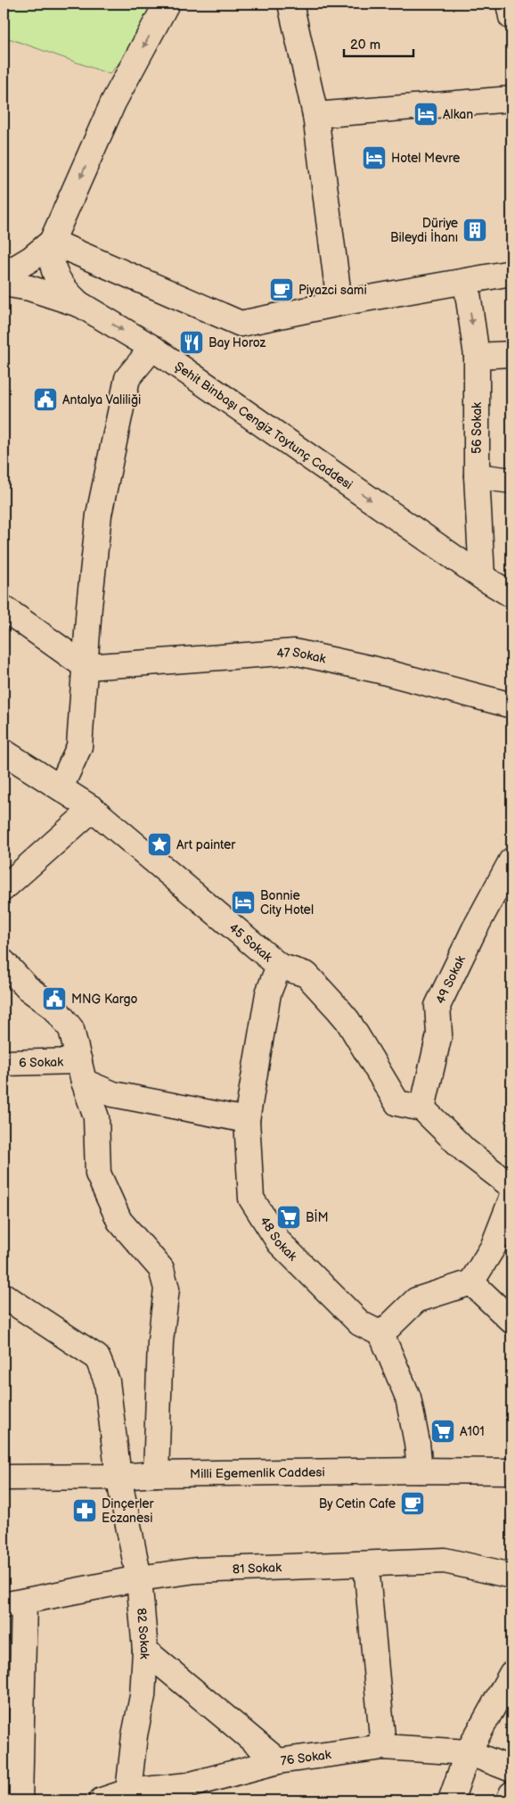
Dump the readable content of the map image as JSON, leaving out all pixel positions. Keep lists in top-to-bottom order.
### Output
{
  "streets": {
    "street": [
      "Şehit Binbaşı Cengiz Toytunç Caddesi",
      "56 Sokak",
      "47 Sokak",
      "45 Sokak",
      "49 Sokak",
      "6 Sokak",
      "48 Sokak",
      "Milli Egemenlik Caddesi",
      "81 Sokak",
      "82 Sokak",
      "76 Sokak"
    ]
  },
  "crossings": [
    ["Şehit Binbaşı Cengiz Toytunç Caddesi", "56 Sokak"],
    ["45 Sokak", "49 Sokak"],
    ["45 Sokak", "48 Sokak"],
    ["Milli Egemenlik Caddesi", "82 Sokak"],
    ["81 Sokak", "82 Sokak"],
    ["82 Sokak", "76 Sokak"]
  ],
  "one_way": ["Şehit Binbaşı Cengiz Toytunç Caddesi"],
  "places": {
    "hotel": ["Alkan", "Hotel Mevre", "Bonnie City Hotel"],
    "building": ["Düriye Bileydi İhanı"],
    "cafe": ["Piyazci sami", "By Cetin Cafe"],
    "restaurant": ["Bay Horoz"],
    "public building": ["Antalya Valiliği", "MNG Kargo"],
    "place": ["Art painter"],
    "supermarket": ["BİM", "A101"],
    "pharmacy": ["Dinçerler Eczanesi"]
  },
  "scale_bar": "20 m"
}
